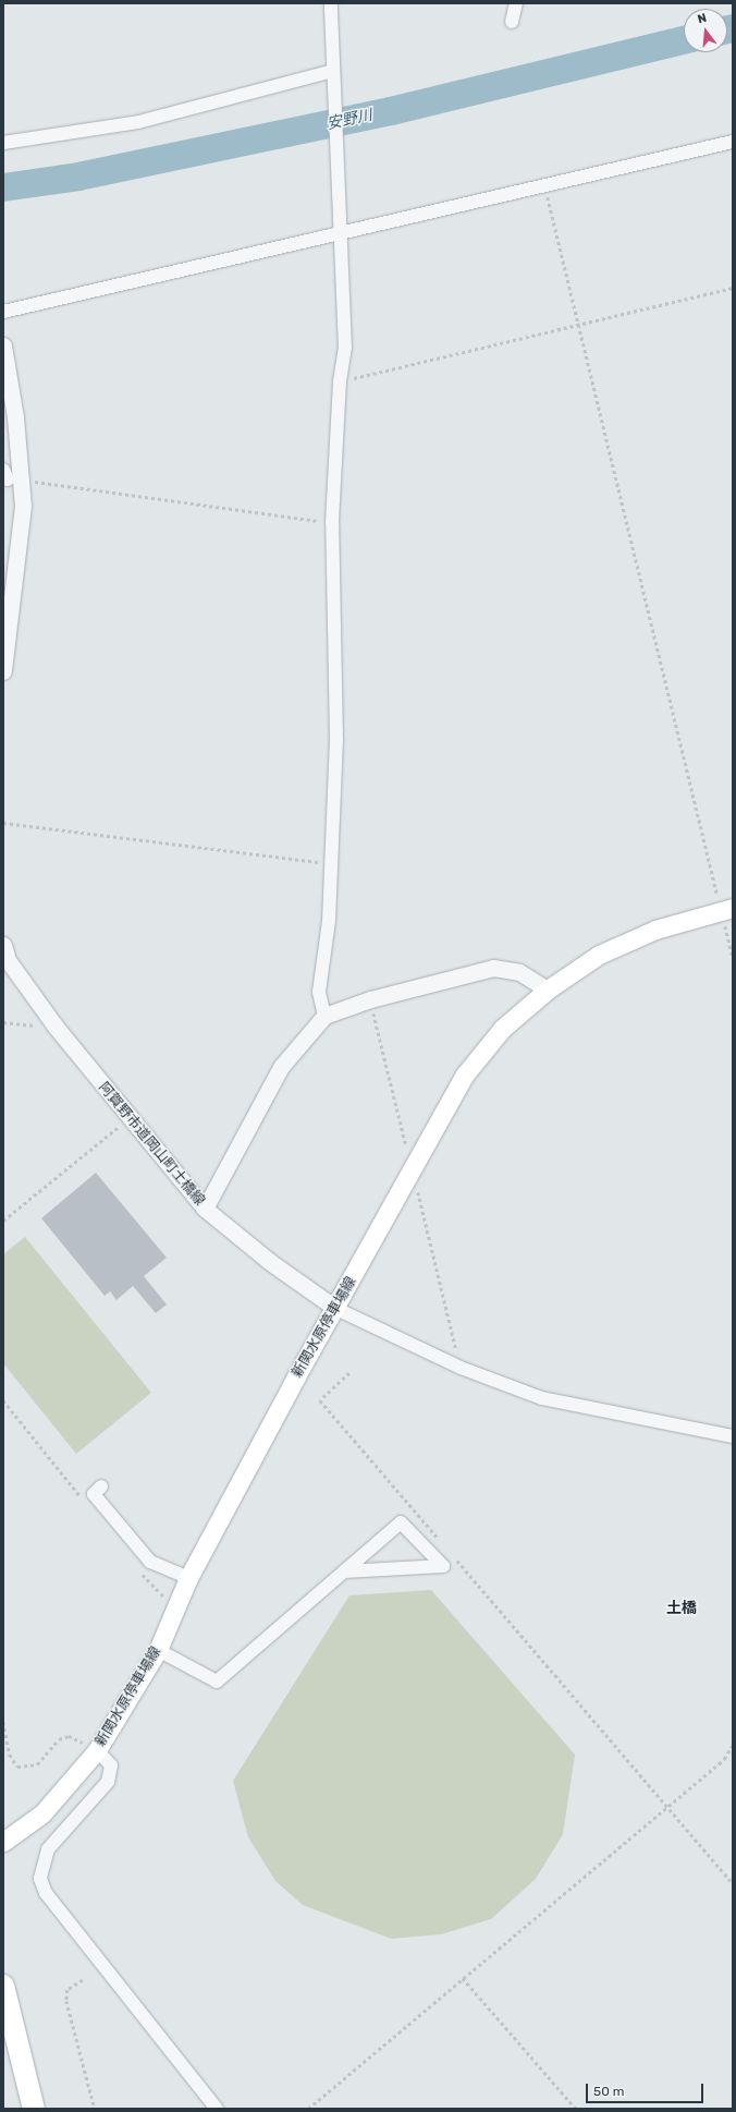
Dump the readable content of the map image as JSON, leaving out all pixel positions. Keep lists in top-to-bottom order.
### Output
{
  "streets": {
    "main road": ["新関水原停車場線"],
    "street": ["阿賀野市道岡山町土橋線"]
  },
  "crossings": [
    ["阿賀野市道岡山町土橋線", "新関水原停車場線"]
  ],
  "districts": ["土橋"],
  "water": ["安野川"],
  "scale_bar": "50 m",
  "north": "top"
}
